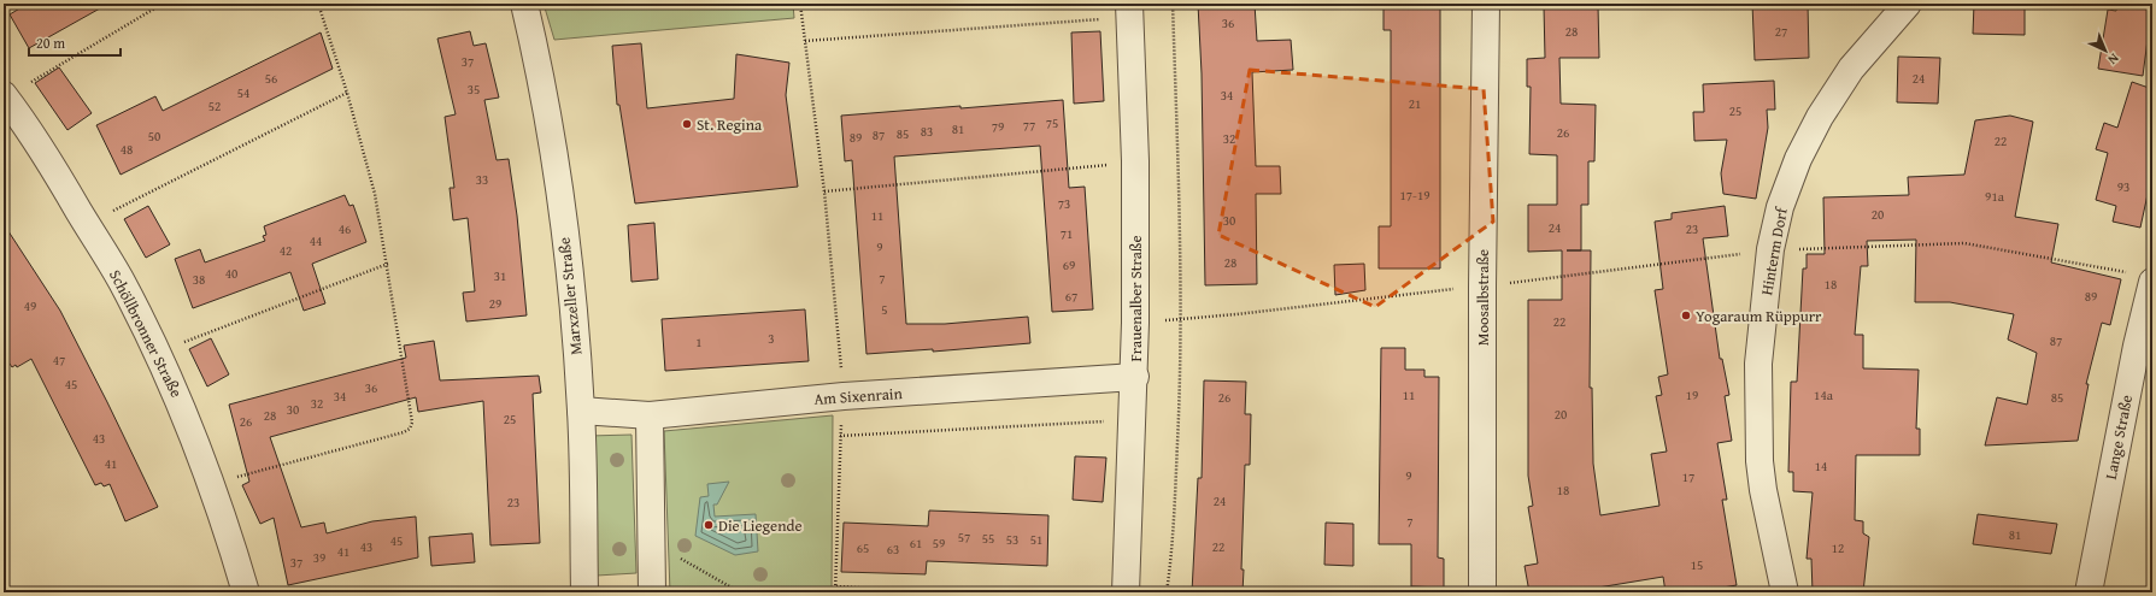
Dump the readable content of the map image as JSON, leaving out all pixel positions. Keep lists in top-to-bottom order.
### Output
{
  "streets": {
    "street": [
      "Hinterm Dorf",
      "Marxzeller Straße",
      "Moosalbstraße",
      "Frauenalber Straße",
      "Schöllbronner Straße",
      "Am Sixenrain",
      "Lange Straße"
    ]
  },
  "crossings": [
    ["Marxzeller Straße", "Am Sixenrain"],
    ["Frauenalber Straße", "Am Sixenrain"]
  ],
  "places": ["St. Regina", "Yogaraum Rüppurr", "Die Liegende"],
  "house_numbers": [
    "36",
    "28",
    "27",
    "37",
    "56",
    "24",
    "35",
    "54",
    "34",
    "21",
    "52",
    "25",
    "75",
    "77",
    "79",
    "81",
    "83",
    "26",
    "85",
    "87",
    "50",
    "89",
    "32",
    "22",
    "48",
    "33",
    "93",
    "17-19",
    "91a",
    "73",
    "20",
    "11",
    "30",
    "24",
    "46",
    "23",
    "71",
    "44",
    "9",
    "42",
    "28",
    "69",
    "40",
    "31",
    "7",
    "38",
    "18",
    "67",
    "89",
    "29",
    "49",
    "5",
    "22",
    "3",
    "87",
    "1",
    "47",
    "45",
    "36",
    "11",
    "19",
    "14a",
    "34",
    "26",
    "85",
    "32",
    "30",
    "20",
    "28",
    "25",
    "26",
    "43",
    "41",
    "14",
    "9",
    "17",
    "18",
    "24",
    "23",
    "7",
    "81",
    "57",
    "55",
    "53",
    "51",
    "45",
    "61",
    "59",
    "43",
    "22",
    "65",
    "12",
    "63",
    "41",
    "39",
    "37",
    "15"
  ],
  "scale_bar": "20 m",
  "north": "bottom right"
}
